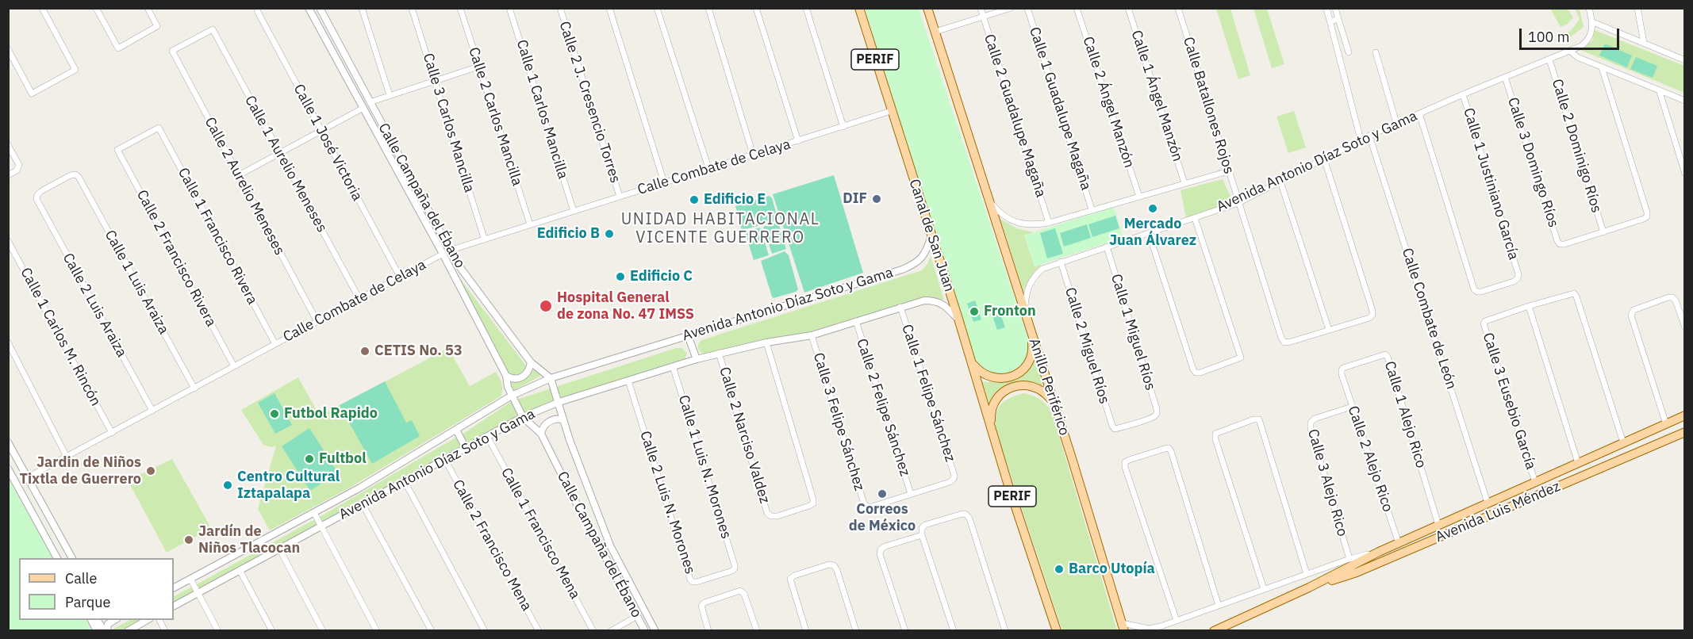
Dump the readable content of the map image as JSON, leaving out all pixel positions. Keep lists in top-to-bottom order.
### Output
{
  "streets": {
    "main road": [
      "PERIF",
      "Canal de San Juan",
      "Anillo Periférico",
      "Avenida Luis Méndez"
    ],
    "street": [
      "Calle 1 Ángel Manzón",
      "Calle 2 J. Cresencio Torres",
      "Calle 2 Ángel Manzón",
      "Calle Batallones Rojos",
      "Calle 1 Guadalupe Magaña",
      "Calle 1 Carlos Mancilla",
      "Calle 2 Guadalupe Magaña",
      "Calle 2 Carlos Mancilla",
      "Calle 3 Carlos Mancilla",
      "Calle 1 José Victoria",
      "Calle 2 Dominigo Ríos",
      "Avenida Antonio Díaz Soto y Gama",
      "Calle 3 Domingo Ríos",
      "Calle 1 Aurelio Meneses",
      "Calle Combate de Celaya",
      "Calle 1 Justiniano García",
      "Calle 2 Aurelio Meneses",
      "Calle Campaña del Ébano",
      "Calle 1 Francisco Rivera",
      "Calle 2 Francisco Rivera",
      "Calle 1 Luis Araiza",
      "Calle 2 Luis Araiza",
      "Calle Combate de León",
      "Calle 1 Miguel Ríos",
      "Calle 1 Carlos M. Rincón",
      "Calle 2 Miguel Ríos",
      "Calle 1 Felipe Sánchez",
      "Calle 3 Eusebio García",
      "Calle 2 Felipe Sánchez",
      "Calle 1 Alejo Rico",
      "Calle 3 Felipe Sánchez",
      "Calle 2 Narciso Valdez",
      "Calle 2 Alejo Rico",
      "Calle 1 Luis N. Morones",
      "Calle 3 Alejo Rico",
      "Calle 2 Luis N. Morones",
      "Calle 1 Francisco Mena",
      "Calle 2 Francisco Mena"
    ]
  },
  "crossings": [
    ["PERIF", "Calle Combate de Celaya"],
    ["PERIF", "Canal de San Juan"],
    ["Calle 2 J. Cresencio Torres", "Calle Combate de Celaya"],
    ["Calle Batallones Rojos", "Avenida Antonio Díaz Soto y Gama"],
    ["Calle 1 Carlos Mancilla", "Calle Combate de Celaya"],
    ["Calle 2 Carlos Mancilla", "Calle Combate de Celaya"],
    ["Calle 3 Carlos Mancilla", "Calle Combate de Celaya"],
    ["Calle 1 José Victoria", "Calle Combate de Celaya"],
    ["Calle 2 Dominigo Ríos", "Avenida Antonio Díaz Soto y Gama"],
    ["Calle 2 Dominigo Ríos", "Calle 3 Domingo Ríos"],
    ["Avenida Antonio Díaz Soto y Gama", "Calle 3 Domingo Ríos"],
    ["Avenida Antonio Díaz Soto y Gama", "Calle 1 Justiniano García"],
    ["Avenida Antonio Díaz Soto y Gama", "Calle Campaña del Ébano"],
    ["Avenida Antonio Díaz Soto y Gama", "Canal de San Juan"],
    ["Avenida Antonio Díaz Soto y Gama", "Calle Combate de León"],
    ["Avenida Antonio Díaz Soto y Gama", "Calle 1 Miguel Ríos"],
    ["Avenida Antonio Díaz Soto y Gama", "Calle 2 Miguel Ríos"],
    ["Avenida Antonio Díaz Soto y Gama", "Anillo Periférico"],
    ["Avenida Antonio Díaz Soto y Gama", "Calle 1 Felipe Sánchez"],
    ["Avenida Antonio Díaz Soto y Gama", "Calle 2 Felipe Sánchez"],
    ["Avenida Antonio Díaz Soto y Gama", "Calle 3 Felipe Sánchez"],
    ["Avenida Antonio Díaz Soto y Gama", "Calle 2 Narciso Valdez"],
    ["Avenida Antonio Díaz Soto y Gama", "Calle 1 Luis N. Morones"],
    ["Avenida Antonio Díaz Soto y Gama", "Calle 2 Luis N. Morones"],
    ["Avenida Antonio Díaz Soto y Gama", "Calle 1 Francisco Mena"],
    ["Avenida Antonio Díaz Soto y Gama", "Calle 2 Francisco Mena"],
    ["Calle 1 Aurelio Meneses", "Calle Combate de Celaya"],
    ["Calle 1 Aurelio Meneses", "Calle 2 Aurelio Meneses"],
    ["Calle Combate de Celaya", "Calle 2 Aurelio Meneses"],
    ["Calle Combate de Celaya", "Calle Campaña del Ébano"],
    ["Calle Combate de Celaya", "Canal de San Juan"],
    ["Calle Combate de Celaya", "Calle 1 Francisco Rivera"],
    ["Calle Combate de Celaya", "Calle 2 Francisco Rivera"],
    ["Calle Combate de Celaya", "Calle 1 Luis Araiza"],
    ["Calle Combate de Celaya", "Calle 2 Luis Araiza"],
    ["Calle Combate de Celaya", "Calle 1 Carlos M. Rincón"],
    ["Calle 1 Francisco Rivera", "Calle 2 Francisco Rivera"],
    ["Calle 1 Luis Araiza", "Calle 2 Luis Araiza"],
    ["Calle Combate de León", "Avenida Luis Méndez"],
    ["Calle 1 Miguel Ríos", "Calle 2 Miguel Ríos"],
    ["Anillo Periférico", "Avenida Luis Méndez"],
    ["Calle 1 Felipe Sánchez", "Calle 2 Felipe Sánchez"],
    ["Calle 1 Felipe Sánchez", "Calle 3 Felipe Sánchez"],
    ["Calle 3 Eusebio García", "Avenida Luis Méndez"],
    ["Calle 2 Felipe Sánchez", "Calle 3 Felipe Sánchez"],
    ["Calle 1 Alejo Rico", "Calle 2 Alejo Rico"],
    ["Calle 1 Alejo Rico", "Avenida Luis Méndez"],
    ["Calle 2 Alejo Rico", "Calle 3 Alejo Rico"],
    ["Calle 2 Alejo Rico", "Avenida Luis Méndez"],
    ["Calle 1 Luis N. Morones", "Calle 2 Luis N. Morones"],
    ["Calle 3 Alejo Rico", "Avenida Luis Méndez"]
  ],
  "districts": ["UNIDAD HABITACIONAL VICENTE GUERRERO"],
  "places": [
    "DIF",
    "Edificio E",
    "Mercado Juan Álvarez",
    "Edificio B",
    "Edificio C",
    "Hospital General de zona No. 47 IMSS",
    "Fronton",
    "CETIS No. 53",
    "Futbol Rapido",
    "Fultbol",
    "Jardin de Niños Tixtla de Guerrero",
    "Centro Cultural Iztapalapa",
    "Correos de México",
    "Jardín de Niños Tlacocan",
    "Barco Utopía"
  ],
  "legend": ["Calle", "Parque"],
  "scale_bar": "100 m"
}
